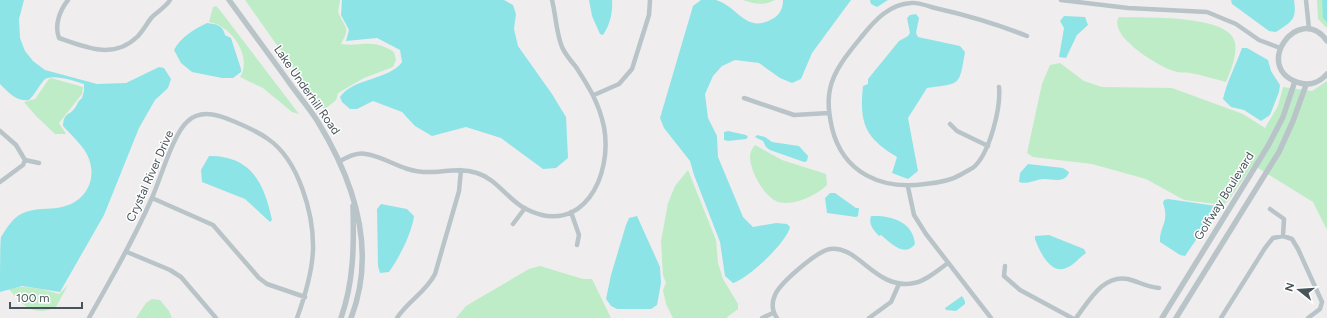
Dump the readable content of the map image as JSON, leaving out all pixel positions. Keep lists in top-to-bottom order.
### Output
{
  "streets": {
    "street": ["Lake Underhill Road", "Crystal River Drive", "Golfway Boulevard"]
  },
  "scale_bar": "100 m",
  "north": "left"
}
